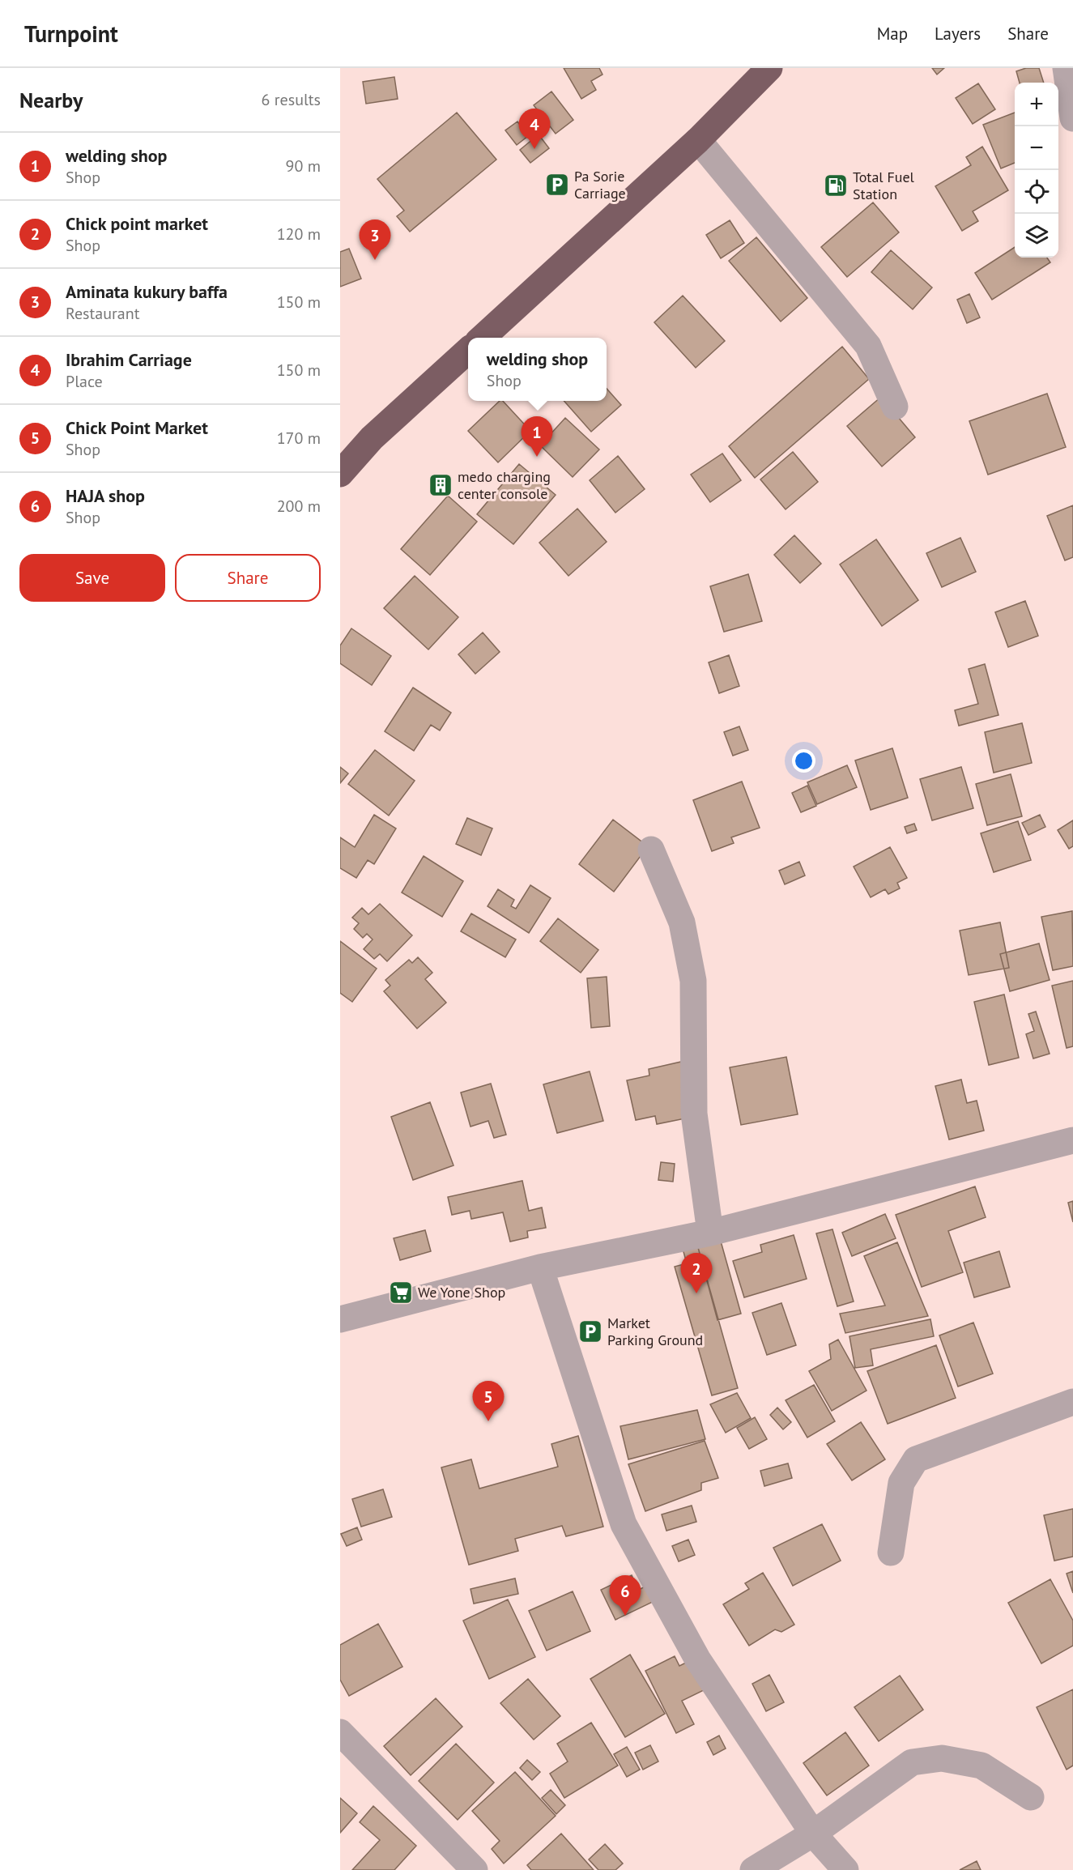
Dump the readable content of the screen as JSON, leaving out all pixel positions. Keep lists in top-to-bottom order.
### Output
{
  "places": {
    "parking": ["Pa Sorie Carriage", "Market Parking Ground"],
    "fuel station": ["Total Fuel Station"],
    "building": ["medo charging center console"],
    "supermarket": ["We Yone Shop"]
  },
  "page": {
    "header": "Turnpoint",
    "nav": ["Map", "Layers", "Share"],
    "heading": ["Nearby", "6 results"],
    "map_buttons": ["+", "−"],
    "pins": [
      "4",
      "3",
      "1",
      "2",
      "5",
      "6"
    ],
    "list": [
      {
        "mark": "1",
        "name": "welding shop",
        "note": "Shop",
        "value": "90 m"
      },
      {
        "mark": "2",
        "name": "Chick point market",
        "note": "Shop",
        "value": "120 m"
      },
      {
        "mark": "3",
        "name": "Aminata kukury baffa",
        "note": "Restaurant",
        "value": "150 m"
      },
      {
        "mark": "4",
        "name": "Ibrahim Carriage",
        "note": "Place",
        "value": "150 m"
      },
      {
        "mark": "5",
        "name": "Chick Point Market",
        "note": "Shop",
        "value": "170 m"
      },
      {
        "mark": "6",
        "name": "HAJA shop",
        "note": "Shop",
        "value": "200 m"
      }
    ],
    "popup": ["welding shop", "Shop"],
    "buttons": ["Save", "Share"]
  }
}
